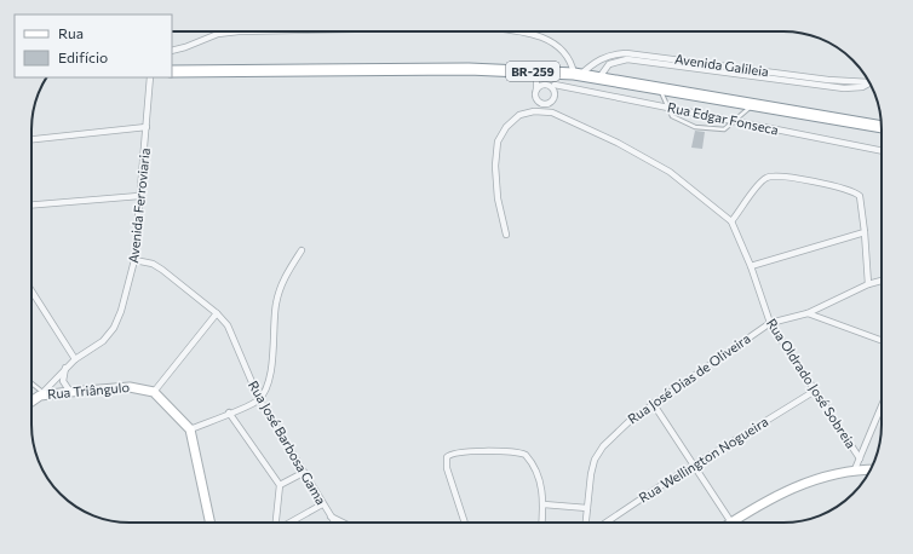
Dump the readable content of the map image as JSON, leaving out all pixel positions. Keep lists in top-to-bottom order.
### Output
{
  "streets": {
    "highway": ["BR-259"],
    "street": [
      "Avenida Galileia",
      "Rua Edgar Fonseca",
      "Avenida Ferroviaria",
      "Rua José Dias de Oliveira",
      "Rua Oldrado José Sobreia",
      "Rua Triângulo",
      "Rua José Barbosa Gama",
      "Rua Wellington Nogueira"
    ]
  },
  "crossings": [
    ["Avenida Galileia", "BR-259"],
    ["Avenida Ferroviaria", "Rua Triângulo"],
    ["Avenida Ferroviaria", "Rua José Barbosa Gama"],
    ["Rua José Dias de Oliveira", "Rua Oldrado José Sobreia"],
    ["Rua Oldrado José Sobreia", "Rua Wellington Nogueira"]
  ],
  "legend": ["Rua", "Edifício"]
}
